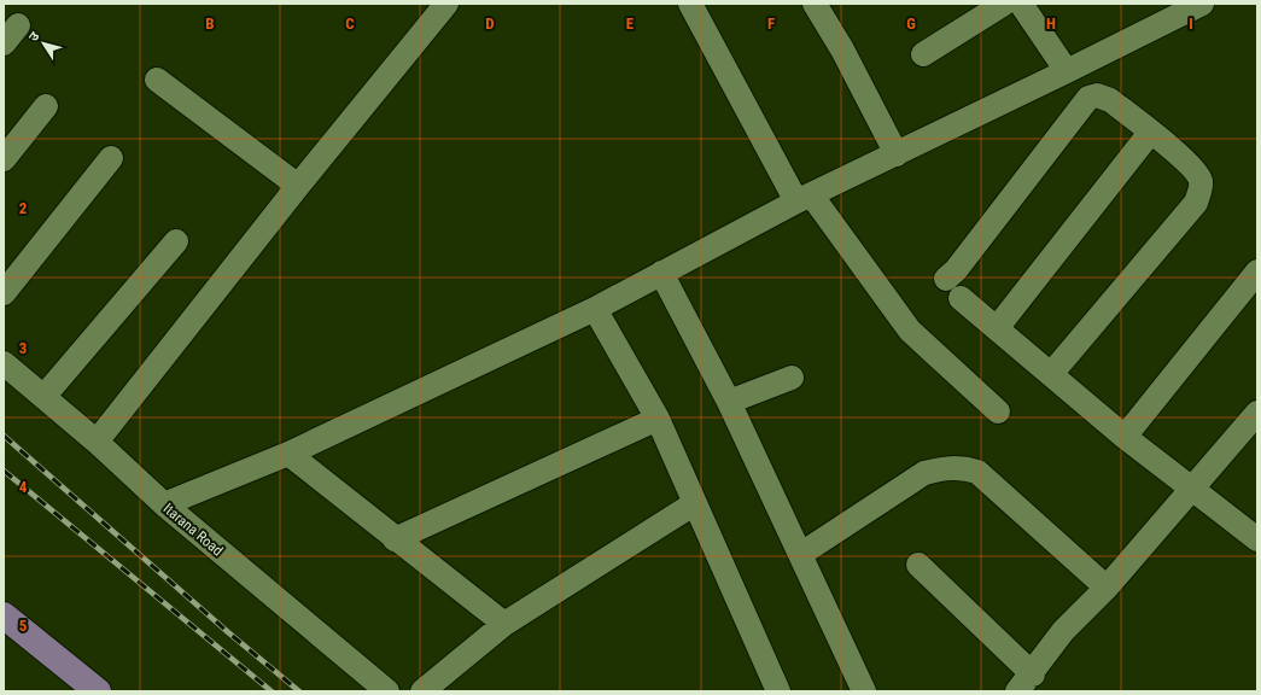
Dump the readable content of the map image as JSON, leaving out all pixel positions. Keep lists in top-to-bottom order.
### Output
{
  "streets": {
    "street": ["Itarana Road"]
  },
  "north": "top left",
  "grid": {
    "columns": [
      "B",
      "C",
      "D",
      "E",
      "F",
      "G",
      "H",
      "I"
    ],
    "rows": [
      "2",
      "3",
      "4",
      "5"
    ]
  }
}
